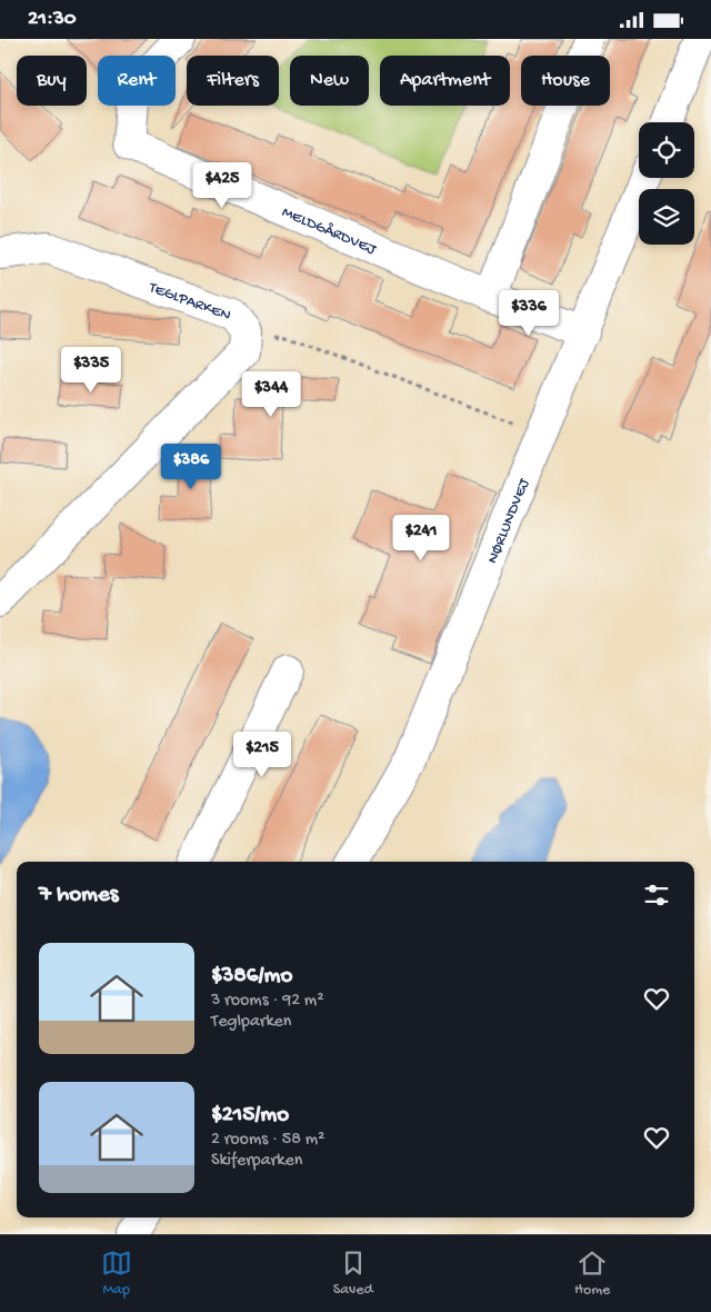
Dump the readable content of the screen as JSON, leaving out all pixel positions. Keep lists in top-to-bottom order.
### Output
{
  "streets": {
    "street": ["MELDGÅRDVEJ", "TEGLPARKEN", "NØRLUNDVEJ"]
  },
  "crossings": [
    ["MELDGÅRDVEJ", "NØRLUNDVEJ"]
  ],
  "page": {
    "status": "21:30",
    "chip": [
      "Buy",
      "Rent",
      "Filters",
      "New",
      "Apartment",
      "House"
    ],
    "price": [
      "$425",
      "$336",
      "$335",
      "$344",
      "$386",
      "$241",
      "$215"
    ],
    "heading": "7 homes",
    "list": [
      {
        "name": "$386/mo",
        "note": "3 rooms · 92 m² · Teglparken"
      },
      {
        "name": "$215/mo",
        "note": "2 rooms · 58 m² · Skiferparken"
      }
    ],
    "tabs": ["Map", "Saved", "Home"]
  }
}
